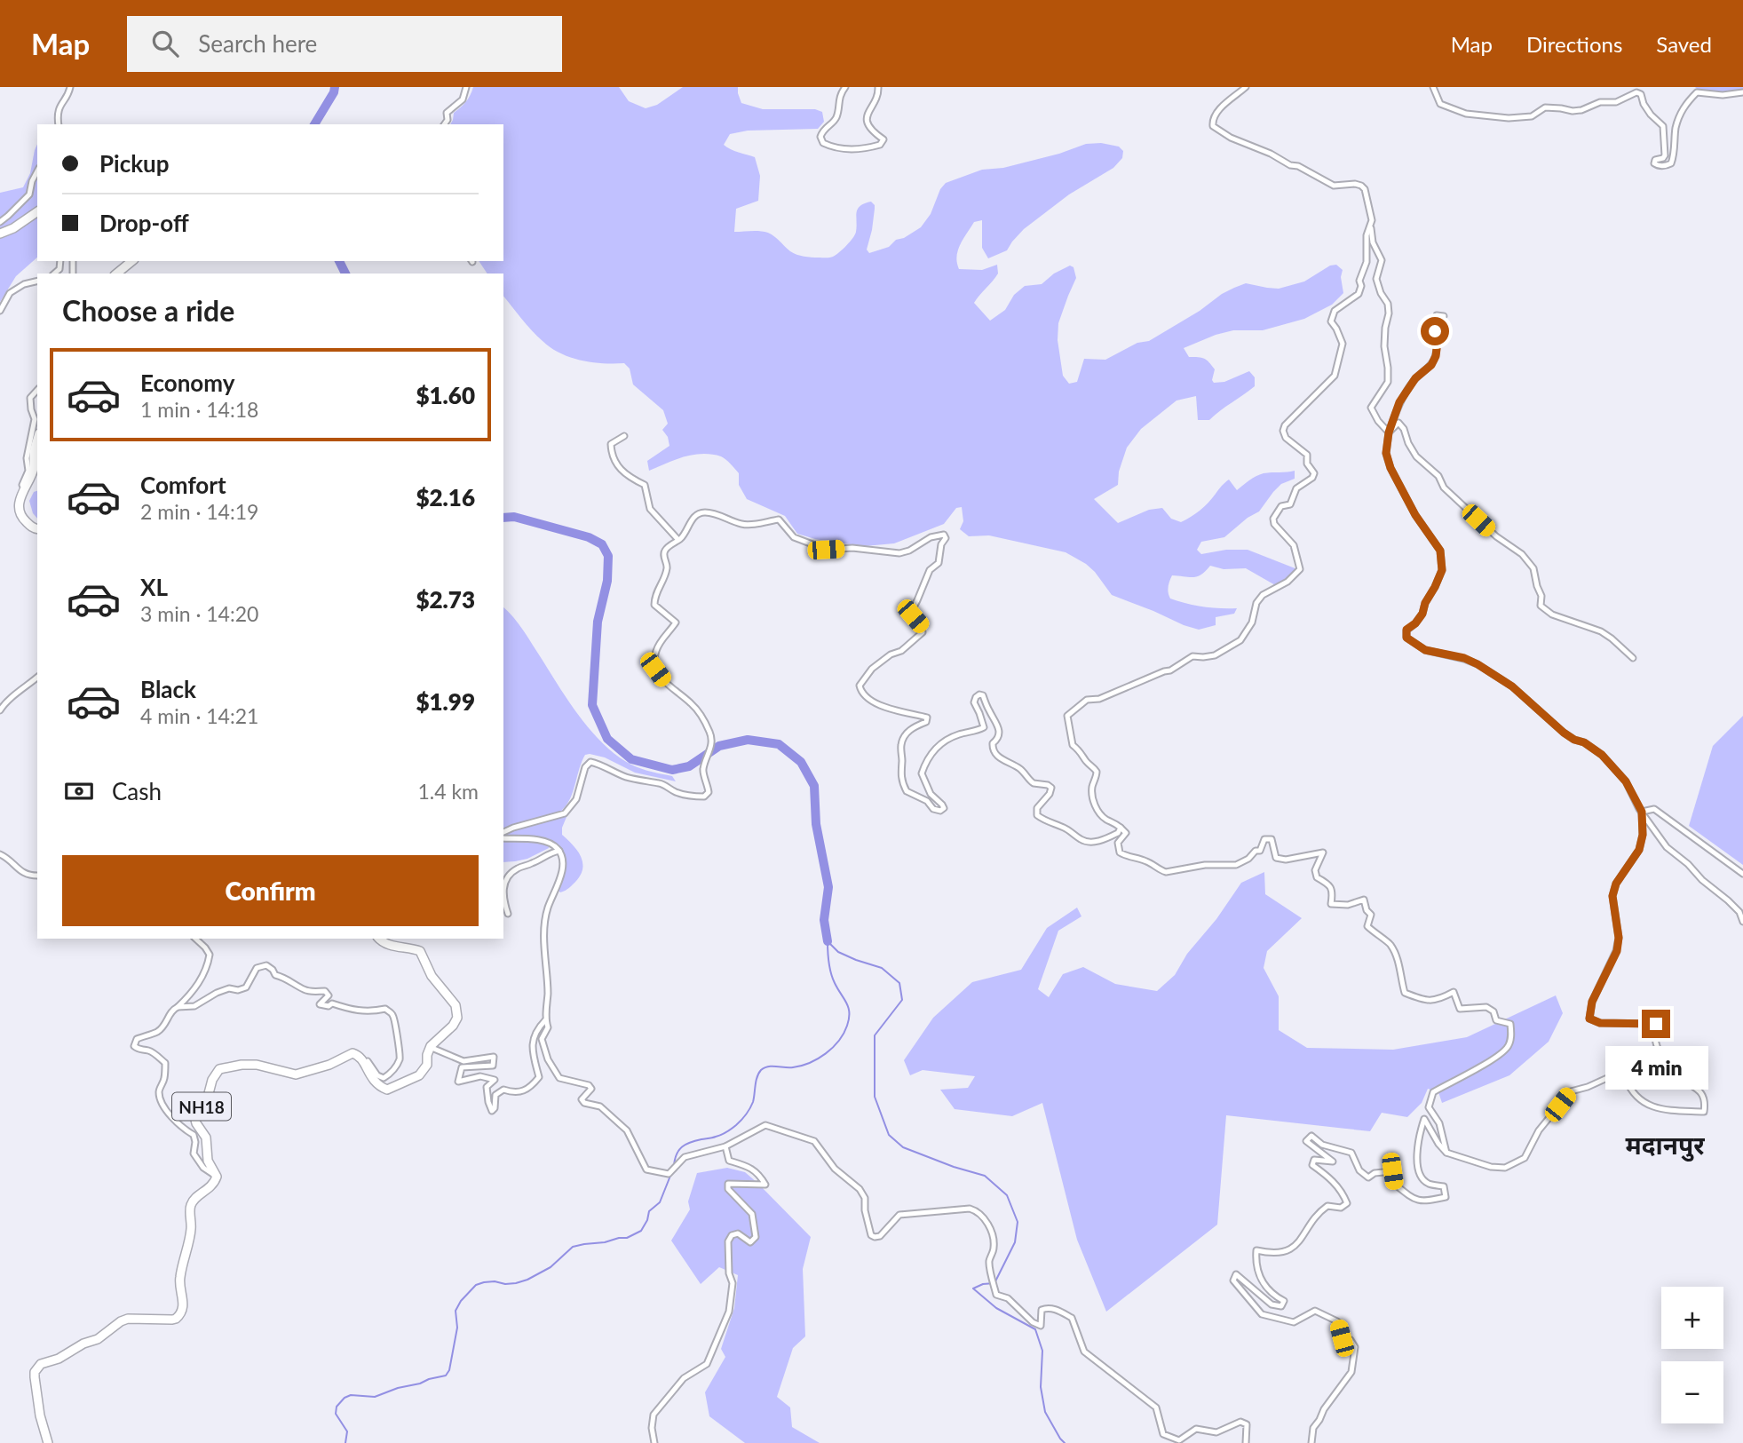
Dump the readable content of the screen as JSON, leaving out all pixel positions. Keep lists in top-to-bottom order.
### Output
{
  "streets": {
    "main road": ["NH18"]
  },
  "districts": ["मदानपुर"],
  "page": {
    "header": "Map",
    "search": "Search here",
    "nav": ["Map", "Directions", "Saved"],
    "banner": ["Pickup", "Drop-off"],
    "heading": "Choose a ride",
    "list": [
      {
        "name": "Economy",
        "note": "1 min · 14:18",
        "value": "$1.60"
      },
      {
        "name": "Comfort",
        "note": "2 min · 14:19",
        "value": "$2.16"
      },
      {
        "name": "XL",
        "note": "3 min · 14:20",
        "value": "$2.73"
      },
      {
        "name": "Black",
        "note": "4 min · 14:21",
        "value": "$1.99"
      }
    ],
    "pay": ["Cash", "1.4 km"],
    "buttons": "Confirm",
    "bubble": "4 min",
    "map_buttons": ["+", "−"]
  }
}
